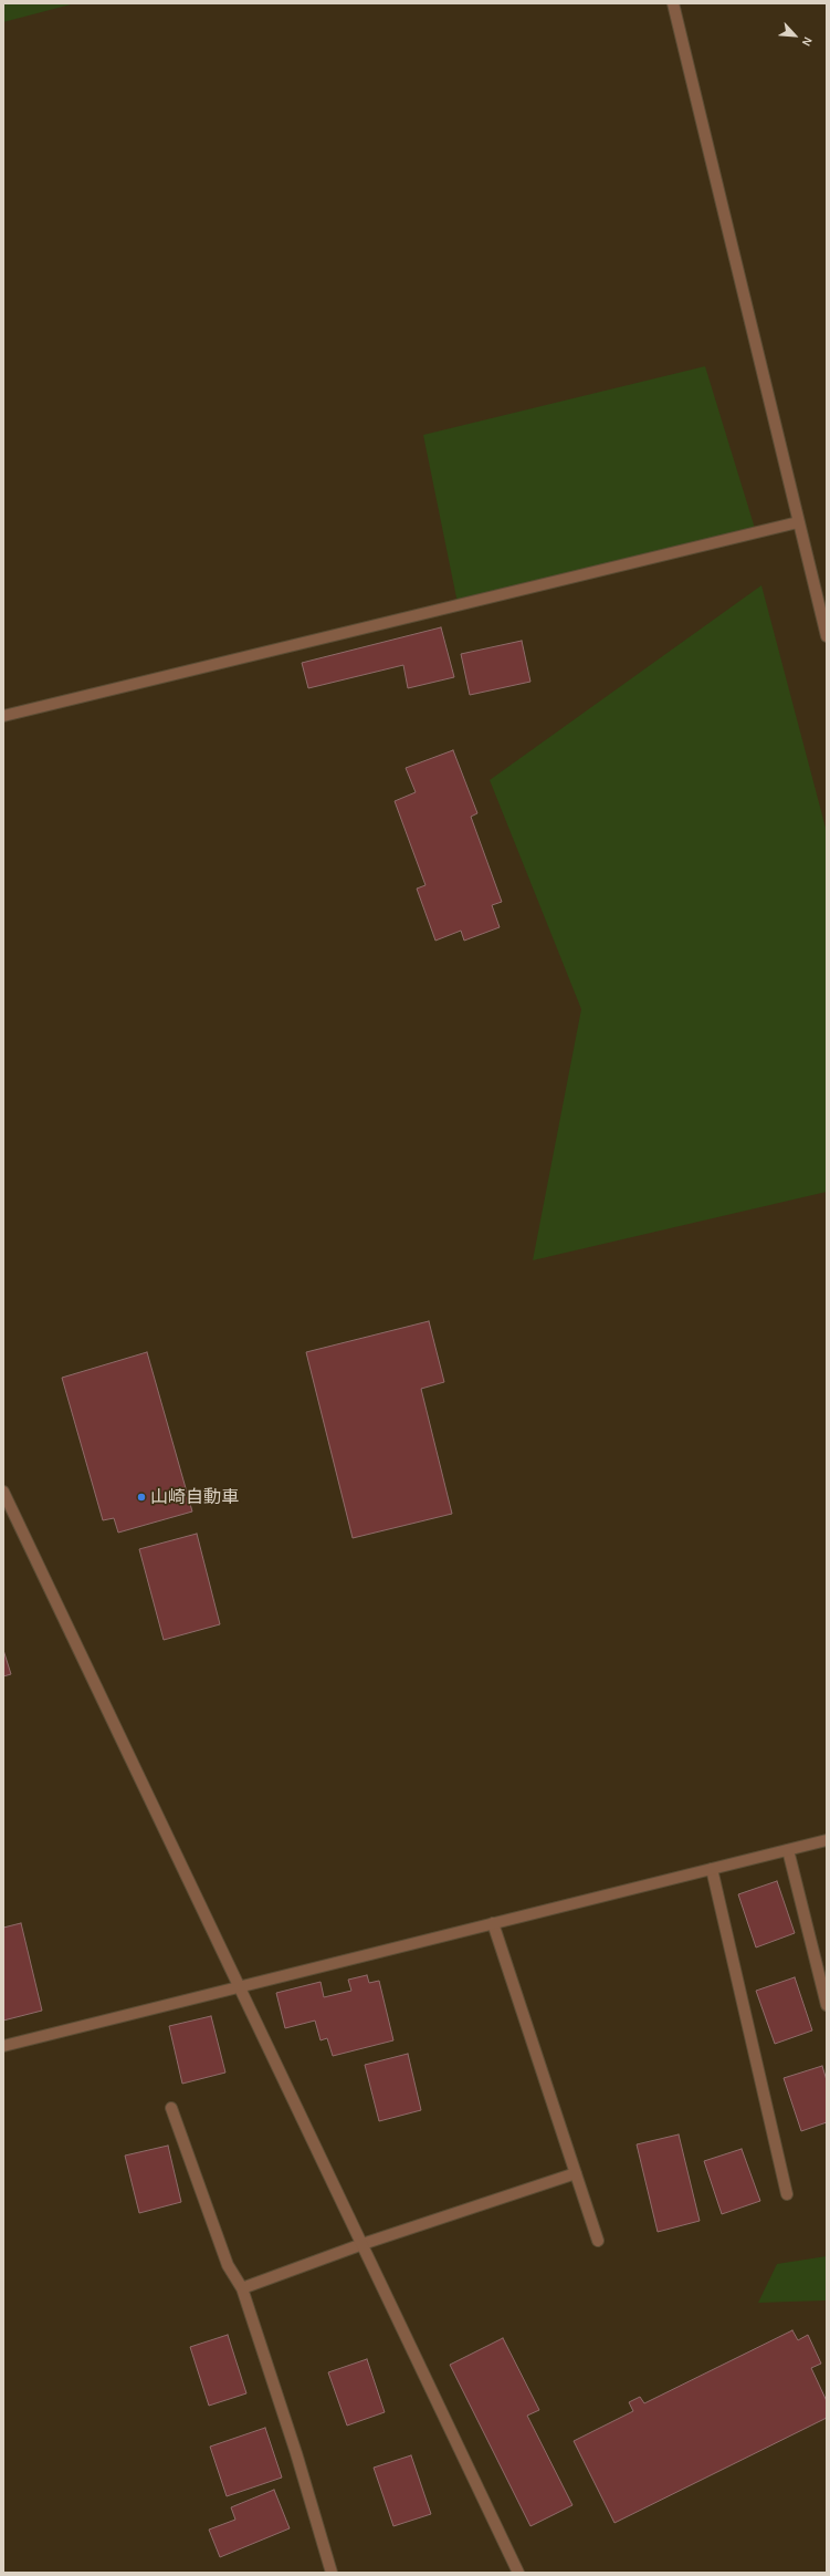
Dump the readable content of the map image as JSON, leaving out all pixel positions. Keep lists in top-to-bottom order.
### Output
{
  "places": ["山崎自動車"],
  "north": "bottom right"
}
